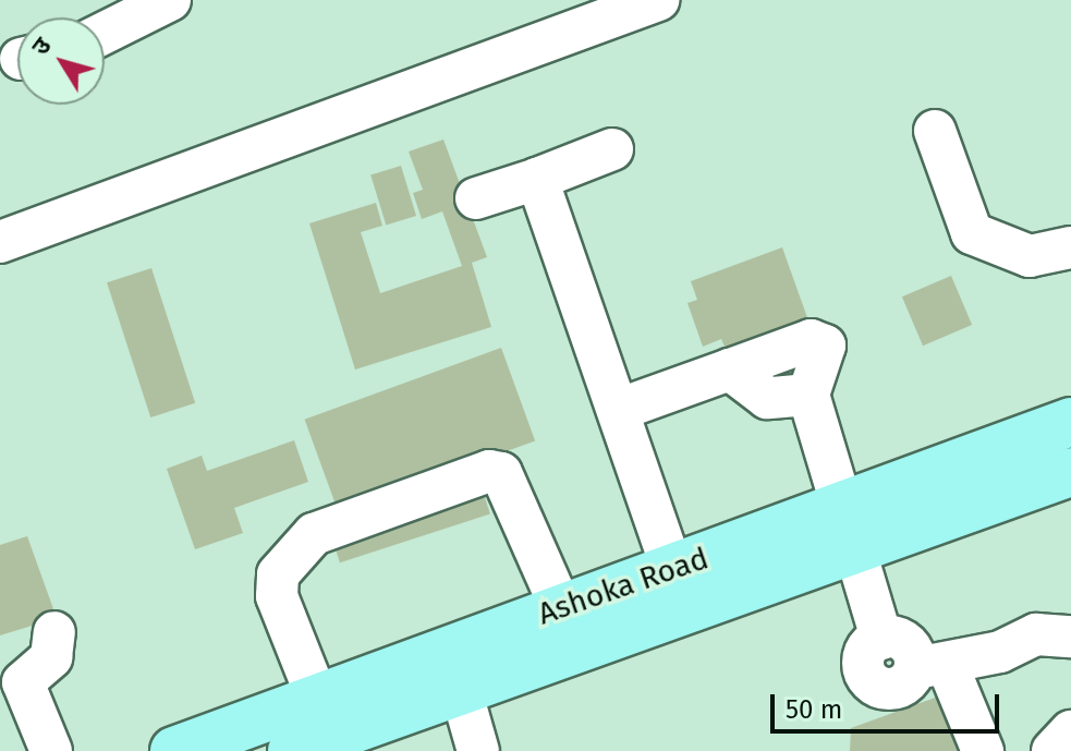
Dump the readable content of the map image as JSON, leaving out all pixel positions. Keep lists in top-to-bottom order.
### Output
{
  "streets": {
    "main road": ["Ashoka Road"]
  },
  "scale_bar": "50 m",
  "north": "top left"
}
